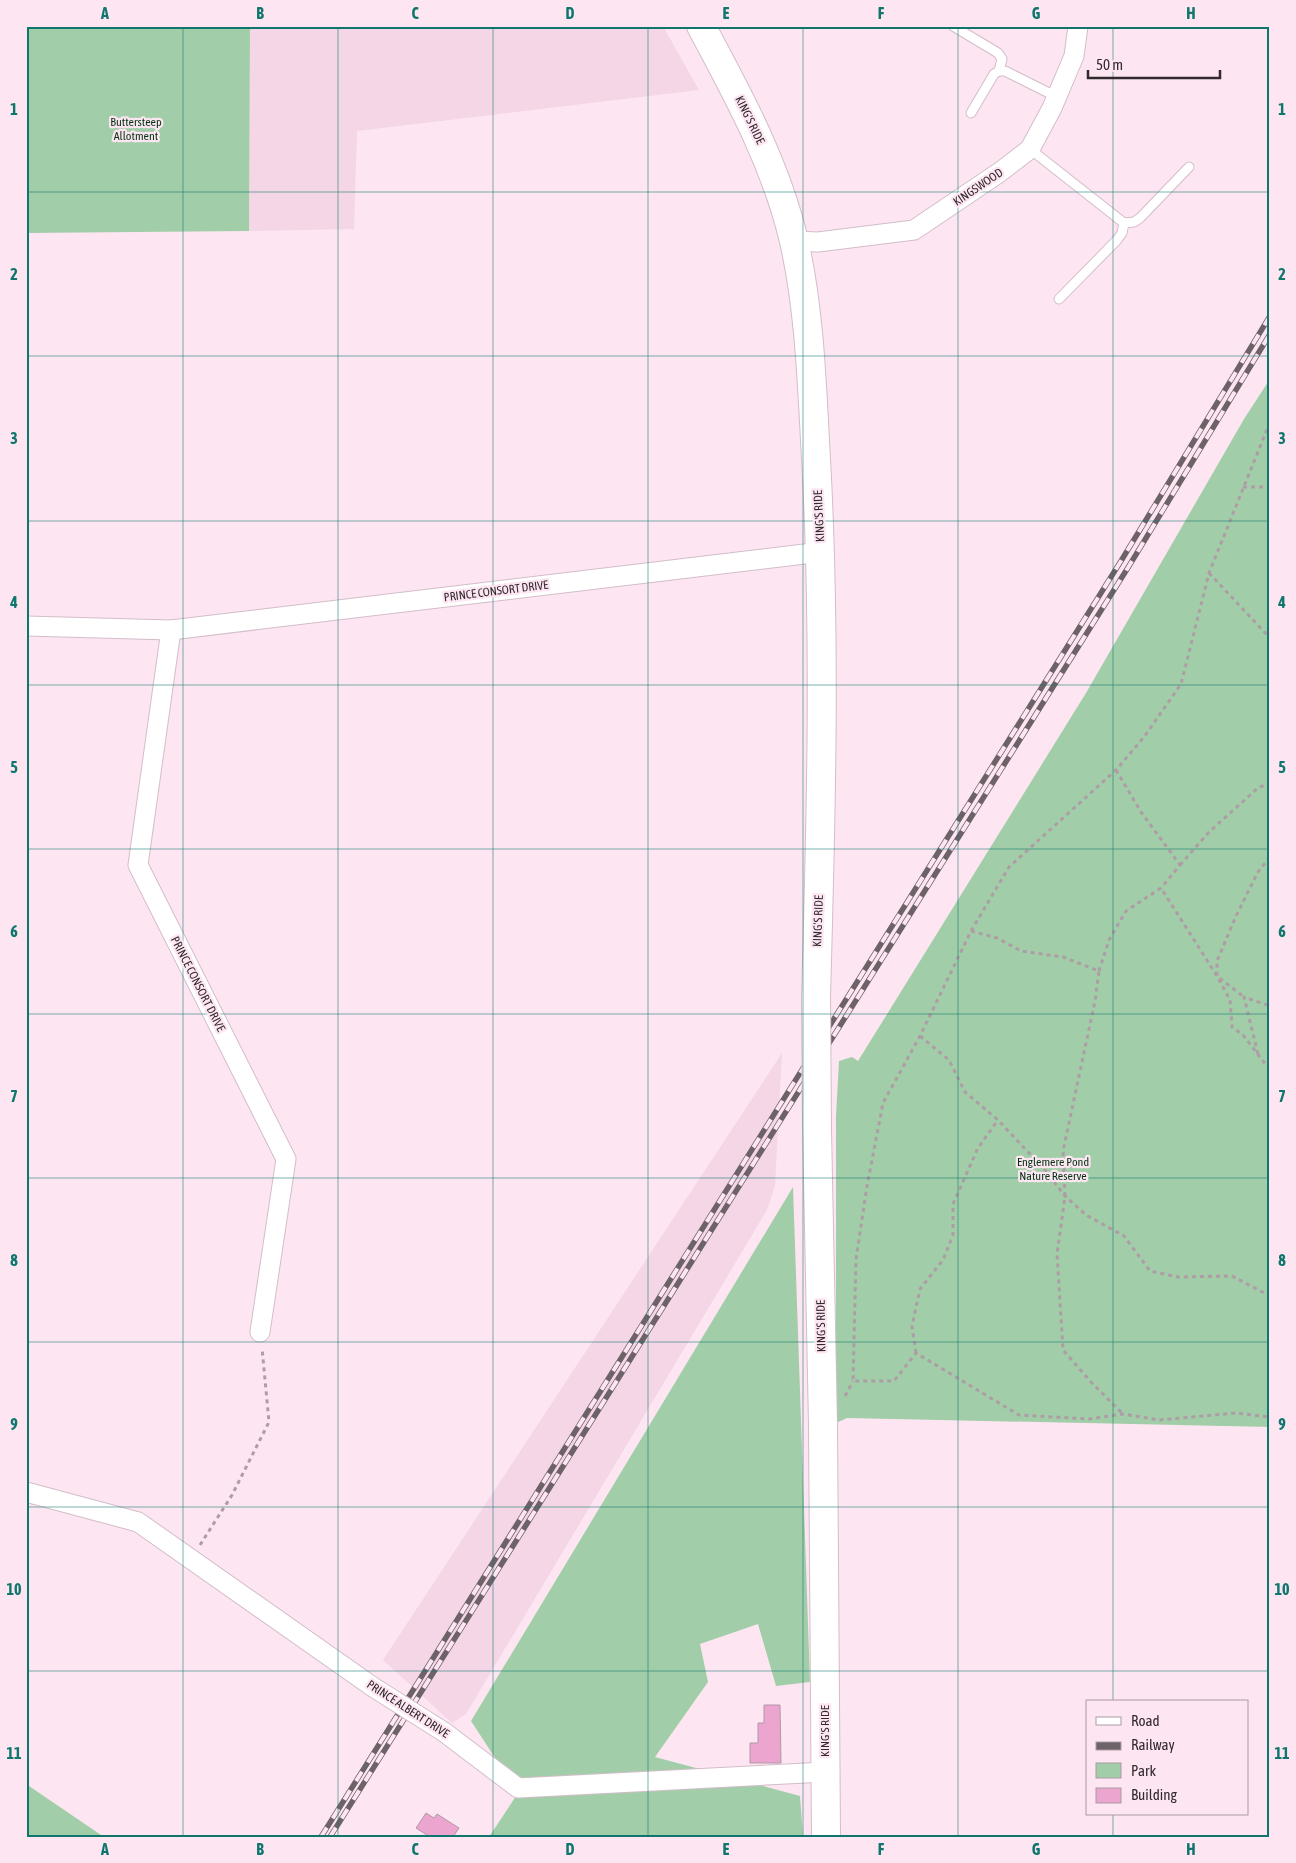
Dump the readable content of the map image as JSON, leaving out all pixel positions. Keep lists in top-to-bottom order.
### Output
{
  "streets": {
    "main road": ["KING'S RIDE"],
    "street": ["KINGSWOOD", "PRINCE CONSORT DRIVE", "PRINCE ALBERT DRIVE"]
  },
  "crossings": [
    ["KING'S RIDE", "KINGSWOOD"],
    ["KING'S RIDE", "PRINCE CONSORT DRIVE"],
    ["KING'S RIDE", "PRINCE ALBERT DRIVE"]
  ],
  "parks": ["Buttersteep Allotment", "Englemere Pond Nature Reserve"],
  "legend": [
    "Road",
    "Railway",
    "Park",
    "Building"
  ],
  "scale_bar": "50 m",
  "grid": {
    "columns": [
      "A",
      "B",
      "C",
      "D",
      "E",
      "F",
      "G",
      "H"
    ],
    "rows": [
      "1",
      "2",
      "3",
      "4",
      "5",
      "6",
      "7",
      "8",
      "9",
      "10",
      "11"
    ]
  }
}
